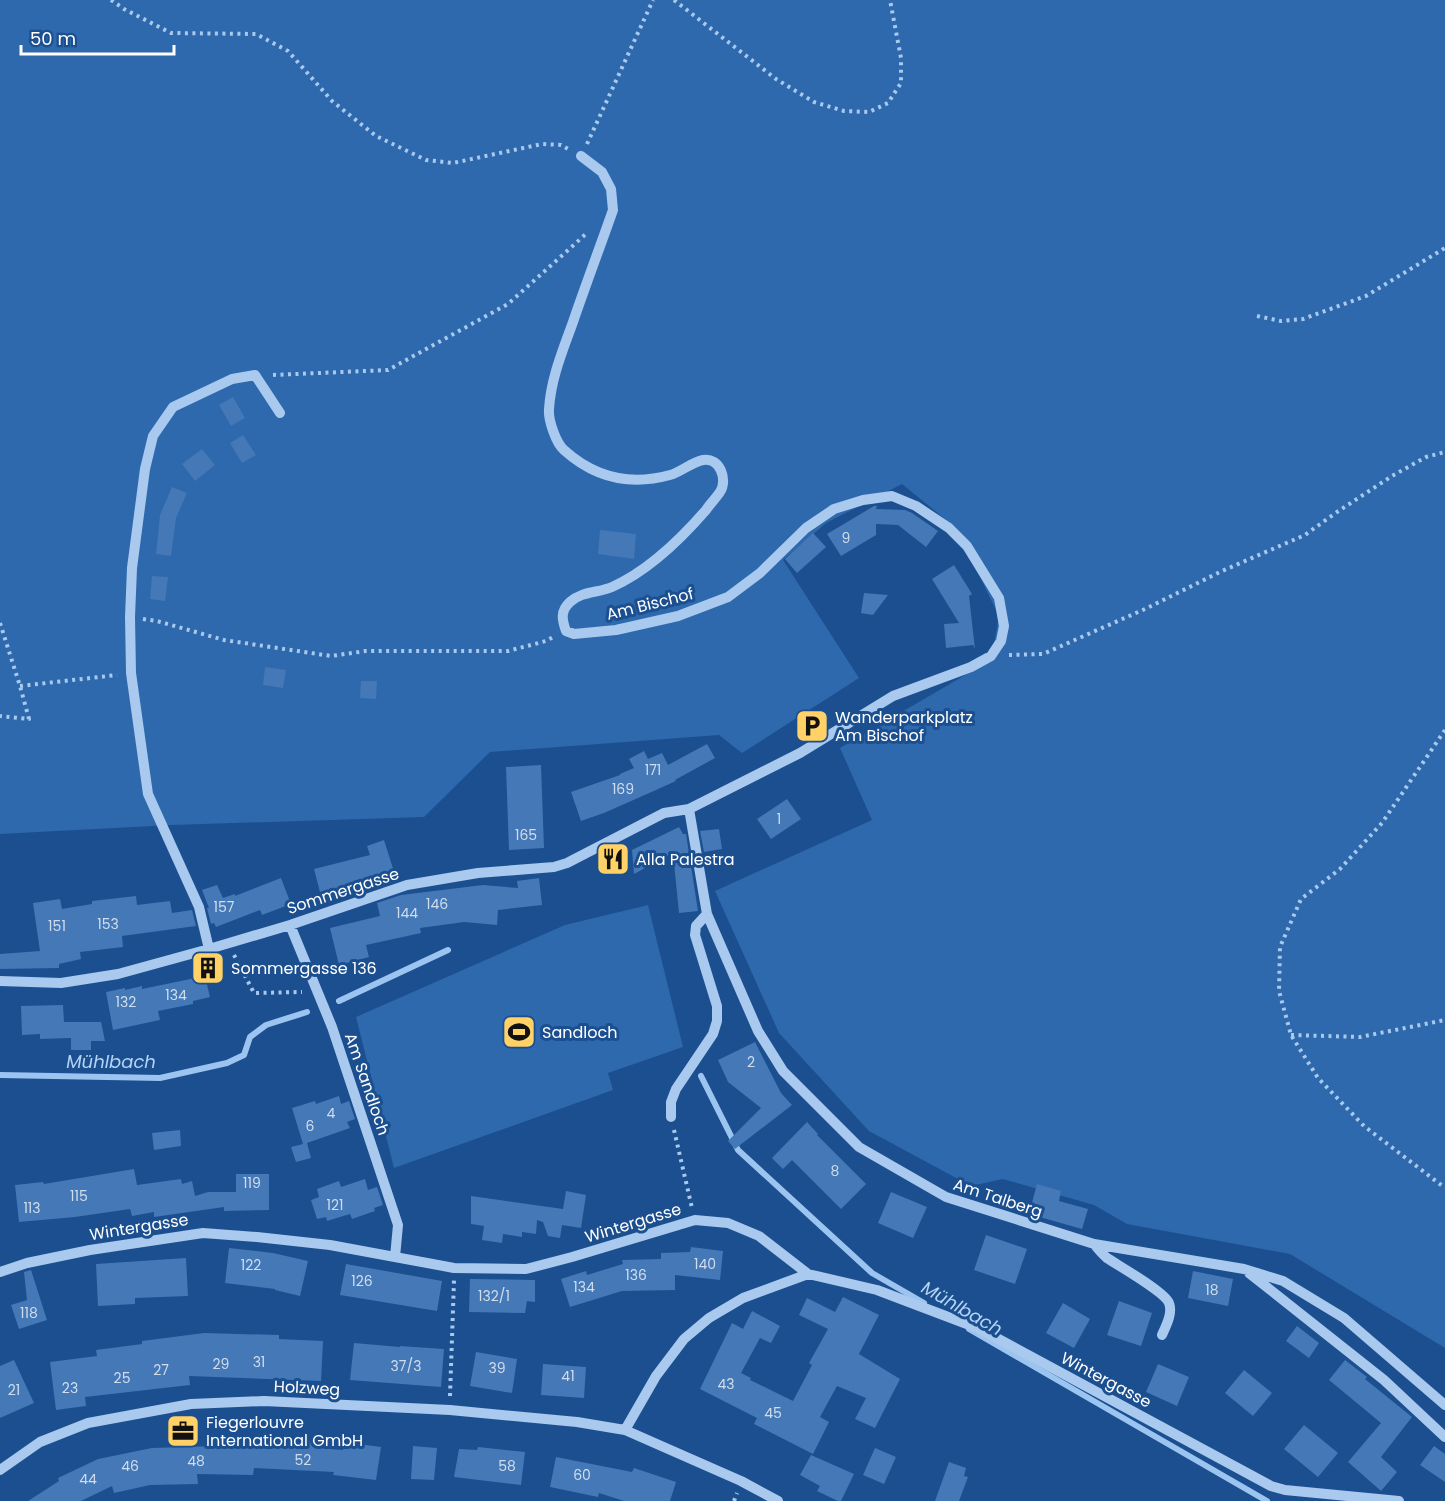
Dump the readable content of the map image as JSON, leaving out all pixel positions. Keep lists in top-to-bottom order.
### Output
{
  "streets": {
    "street": [
      "Am Bischof",
      "Sommergasse",
      "Am Sandloch",
      "Am Talberg",
      "Wintergasse",
      "Holzweg"
    ]
  },
  "crossings": [
    ["Sommergasse", "Am Sandloch"],
    ["Sommergasse", "Am Talberg"],
    ["Am Sandloch", "Wintergasse"]
  ],
  "water": ["Mühlbach"],
  "places": {
    "parking": ["Wanderparkplatz Am Bischof"],
    "restaurant": ["Alla Palestra"],
    "building": ["Sommergasse 136"],
    "sports": ["Sandloch"],
    "office": ["Fiegerlouvre International GmbH"]
  },
  "house_numbers": [
    "9",
    "171",
    "169",
    "1",
    "165",
    "146",
    "157",
    "144",
    "153",
    "151",
    "134",
    "132",
    "2",
    "4",
    "6",
    "8",
    "119",
    "115",
    "121",
    "113",
    "140",
    "122",
    "136",
    "126",
    "134",
    "18",
    "132/1",
    "118",
    "31",
    "29",
    "37/3",
    "39",
    "27",
    "41",
    "25",
    "43",
    "23",
    "21",
    "45",
    "52",
    "48",
    "46",
    "58",
    "60",
    "44"
  ],
  "scale_bar": "50 m"
}
